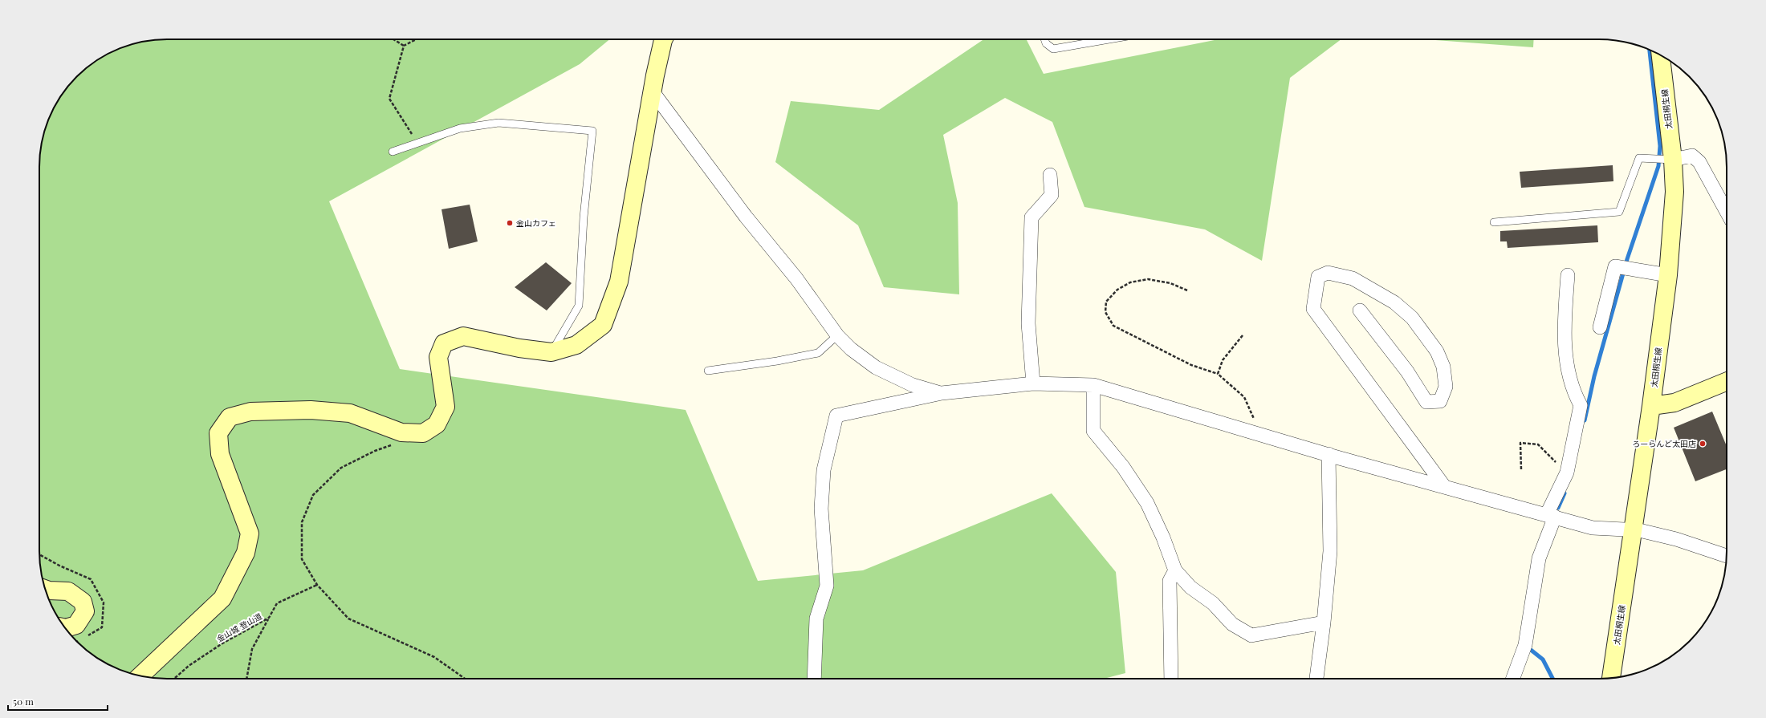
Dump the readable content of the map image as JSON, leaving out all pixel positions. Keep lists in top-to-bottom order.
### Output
{
  "streets": {
    "street": ["太田桐生線"],
    "path": ["金山城 登山道"]
  },
  "places": ["金山カフェ", "ろーらんど太田店"],
  "scale_bar": "50 m"
}
